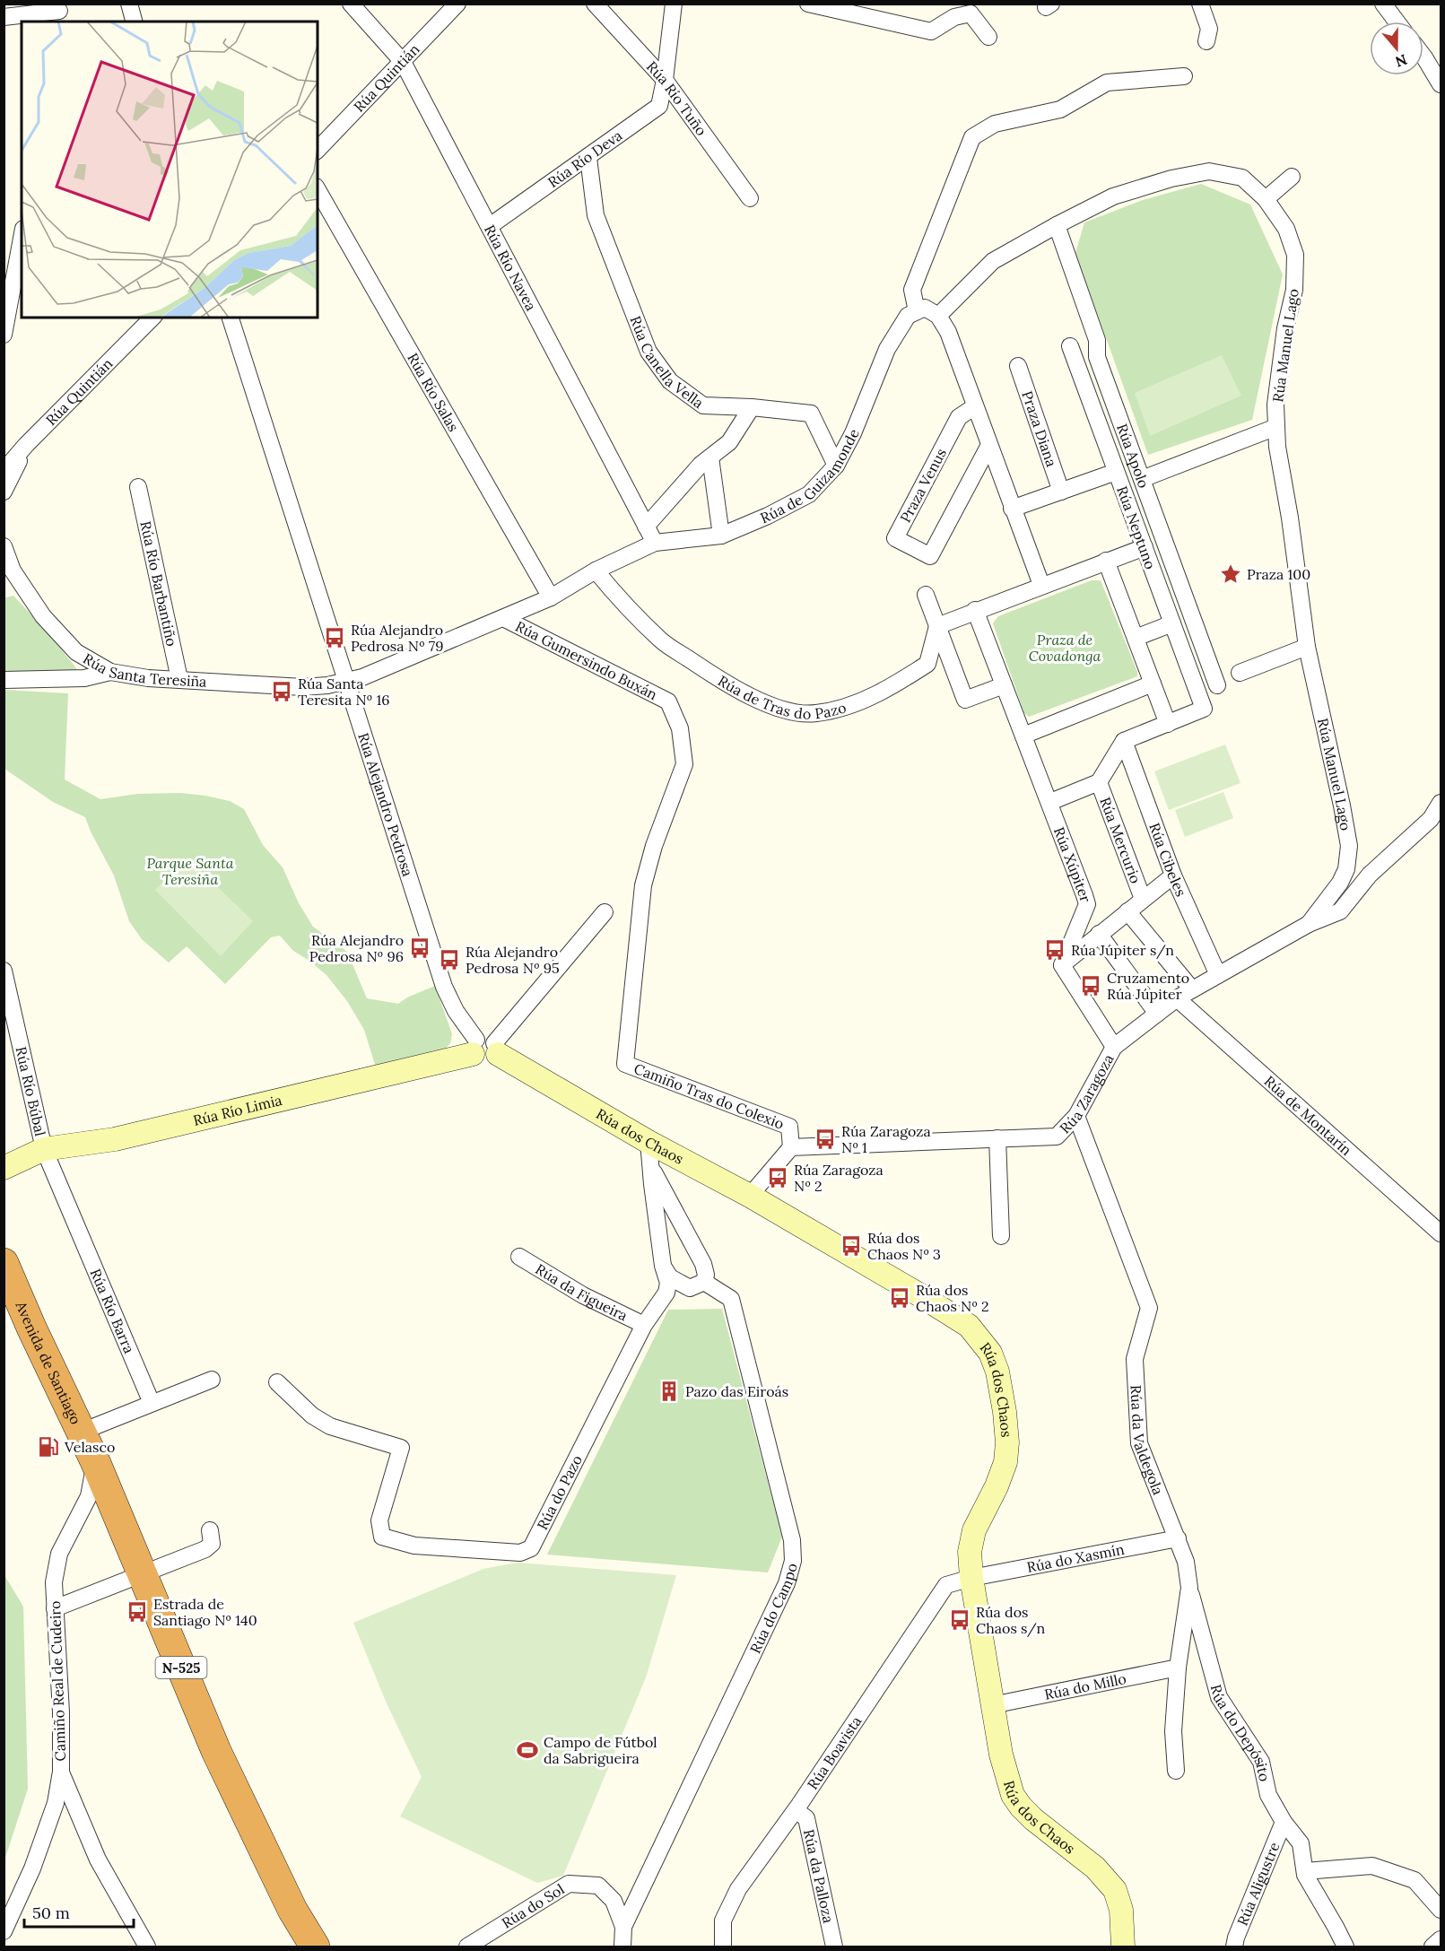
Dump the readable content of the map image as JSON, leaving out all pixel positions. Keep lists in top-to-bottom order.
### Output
{
  "streets": {
    "highway": ["Avenida de Santiago", "N-525"],
    "street": [
      "Rúa Quintián",
      "Rúa Río Tuño",
      "Rúa Río Deva",
      "Rúa Río Navea",
      "Rúa Manuel Lago",
      "Rúa Canella Vella",
      "Rúa Río Salas",
      "Praza Diana",
      "Rúa Apolo",
      "Rúa de Guizamonde",
      "Praza Venus",
      "Rúa Neptuno",
      "Rúa Río Barbantiño",
      "Rúa Gumersindo Buxán",
      "Rúa Santa Teresiña",
      "Rúa de Tras do Pazo",
      "Rúa Alejandro Pedrosa",
      "Rúa Mercurio",
      "Rúa Cibeles",
      "Rúa Xúpiter",
      "Rúa Río Búbal",
      "Rúa Zaragoza",
      "Camiño Tras do Colexio",
      "Rúa Río Limia",
      "Rúa de Montarín",
      "Rúa dos Chaos",
      "Rúa da Figueira",
      "Rúa Río Barra",
      "Rúa da Valdegola",
      "Rúa do Pazo",
      "Rúa do Xasmín",
      "Rúa do Campo",
      "Camiño Real de Cudeiro",
      "Rúa do Millo",
      "Rúa do Depósito",
      "Rúa Boavista",
      "Rúa da Palloza",
      "Rúa Aligustre",
      "Rúa do Sol"
    ]
  },
  "crossings": [
    ["Rúa Quintián", "Rúa Río Navea"],
    ["Rúa Río Tuño", "Rúa Río Deva"],
    ["Rúa Río Deva", "Rúa Río Navea"],
    ["Rúa Río Deva", "Rúa Canella Vella"],
    ["Rúa Río Navea", "Rúa de Guizamonde"],
    ["Rúa Manuel Lago", "Rúa Apolo"],
    ["Rúa Manuel Lago", "Rúa Zaragoza"],
    ["Rúa Canella Vella", "Rúa de Guizamonde"],
    ["Rúa Río Salas", "Rúa de Guizamonde"],
    ["Rúa de Guizamonde", "Rúa Gumersindo Buxán"],
    ["Rúa de Guizamonde", "Rúa Santa Teresiña"],
    ["Rúa de Guizamonde", "Rúa de Tras do Pazo"],
    ["Rúa de Guizamonde", "Rúa Alejandro Pedrosa"],
    ["Rúa Río Barbantiño", "Rúa Santa Teresiña"],
    ["Rúa Gumersindo Buxán", "Camiño Tras do Colexio"],
    ["Rúa Santa Teresiña", "Rúa Alejandro Pedrosa"],
    ["Rúa Alejandro Pedrosa", "Rúa Río Limia"],
    ["Rúa Cibeles", "Rúa Zaragoza"],
    ["Rúa Río Búbal", "Rúa Río Limia"],
    ["Rúa Río Búbal", "Rúa Río Barra"],
    ["Rúa Zaragoza", "Camiño Tras do Colexio"],
    ["Rúa Zaragoza", "Rúa de Montarín"],
    ["Rúa Zaragoza", "Rúa da Valdegola"],
    ["Rúa Río Limia", "Rúa Río Barra"],
    ["Rúa dos Chaos", "Rúa do Pazo"],
    ["Rúa dos Chaos", "Rúa do Xasmín"],
    ["Rúa dos Chaos", "Rúa do Millo"],
    ["Rúa dos Chaos", "Rúa Boavista"],
    ["Rúa da Figueira", "Rúa do Pazo"],
    ["Avenida de Santiago", "N-525"],
    ["Avenida de Santiago", "Camiño Real de Cudeiro"],
    ["Rúa da Valdegola", "Rúa do Xasmín"],
    ["Rúa da Valdegola", "Rúa do Millo"],
    ["Rúa da Valdegola", "Rúa do Depósito"],
    ["Rúa do Pazo", "Rúa do Campo"],
    ["Rúa do Xasmín", "Rúa Boavista"],
    ["Rúa do Campo", "Rúa do Sol"],
    ["N-525", "Camiño Real de Cudeiro"],
    ["Rúa do Depósito", "Rúa Aligustre"],
    ["Rúa Boavista", "Rúa da Palloza"]
  ],
  "parks": ["Praza de Covadonga", "Parque Santa Teresiña"],
  "places": {
    "place": ["Praza 100"],
    "bus stop": [
      "Rúa Alejandro Pedrosa Nº 79",
      "Rúa Santa Teresita Nº 16",
      "Rúa Alejandro Pedrosa Nº 96",
      "Rúa Júpiter s/n",
      "Rúa Alejandro Pedrosa Nº 95",
      "Cruzamento Rúa Júpiter",
      "Rúa Zaragoza Nº 1",
      "Rúa Zaragoza Nº 2",
      "Rúa dos Chaos Nº 3",
      "Rúa dos Chaos Nº 2",
      "Estrada de Santiago Nº 140",
      "Rúa dos Chaos s/n"
    ],
    "building": ["Pazo das Eiroás"],
    "fuel station": ["Velasco"],
    "sports": ["Campo de Fútbol da Sabrigueira"]
  },
  "scale_bar": "50 m",
  "north": "bottom"
}
